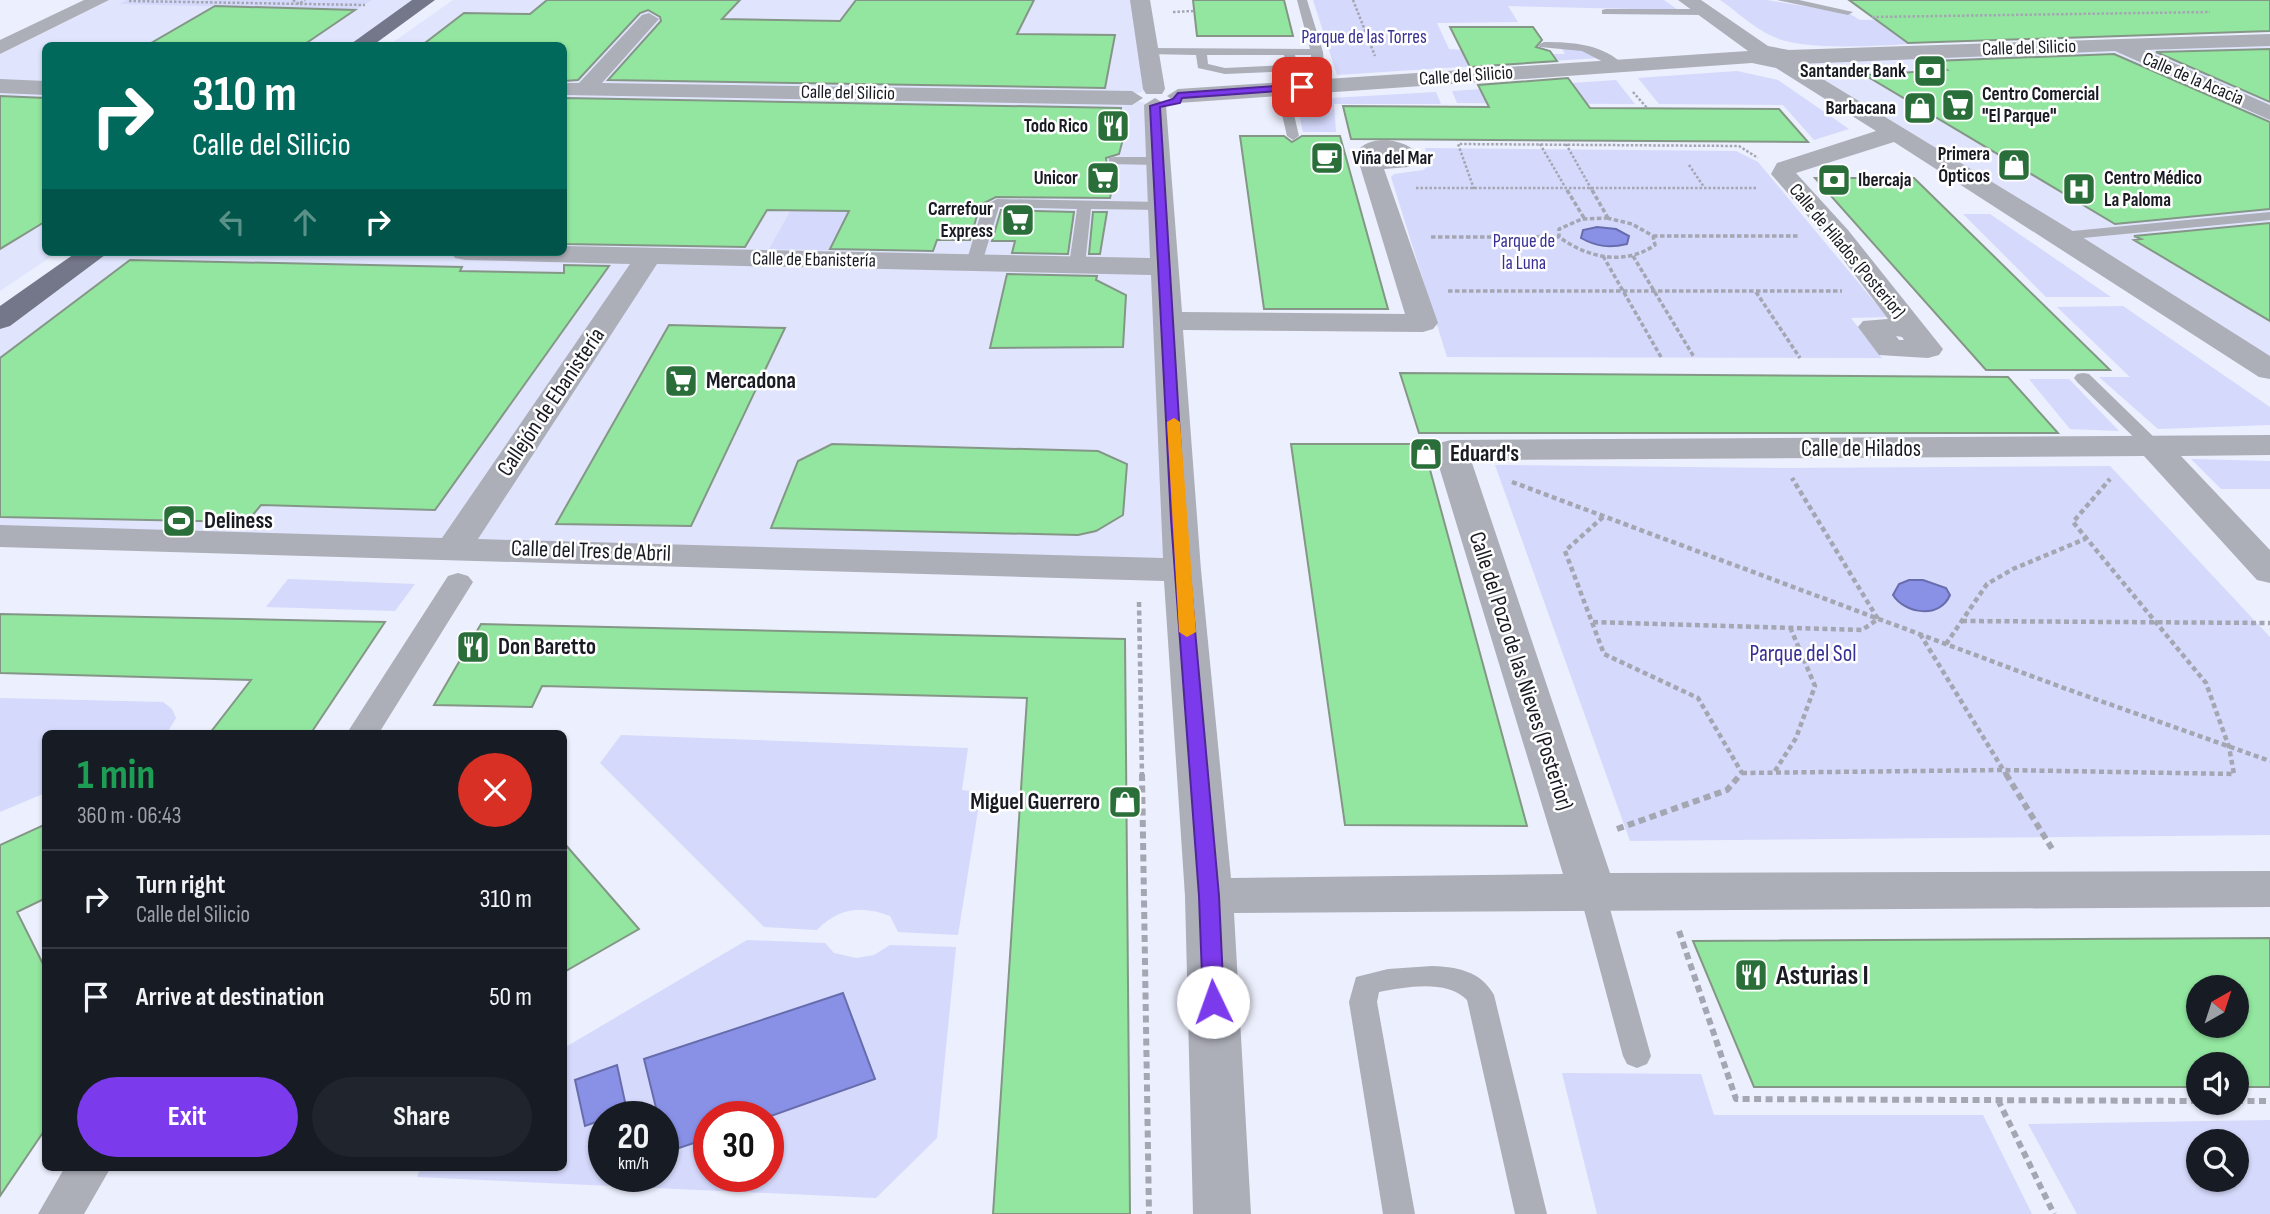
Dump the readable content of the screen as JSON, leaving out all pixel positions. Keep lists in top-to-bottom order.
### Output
{
  "streets": {
    "street": [
      "Calle del Silicio",
      "Calle de la Acacia",
      "Calle de Hilados (Posterior)",
      "Calle de Ebanistería",
      "Callejón de Ebanistería",
      "Calle de Hilados",
      "Calle del Tres de Abril",
      "Calle del Pozo de las Nieves (Posterior)"
    ]
  },
  "crossings": [
    ["Calle del Silicio", "Calle de la Acacia"],
    ["Calle de Ebanistería", "Callejón de Ebanistería"],
    ["Callejón de Ebanistería", "Calle del Tres de Abril"],
    ["Calle de Hilados", "Calle del Pozo de las Nieves (Posterior)"]
  ],
  "parks": ["Parque de las Torres", "Parque de la Luna", "Parque del Sol"],
  "places": {
    "bank": ["Santander Bank", "Ibercaja"],
    "supermarket": [
      "Centro Comercial \"El Parque\"",
      "Unicor",
      "Carrefour Express",
      "Mercadona"
    ],
    "shop": [
      "Barbacana",
      "Primera Ópticos",
      "Eduard's",
      "Miguel Guerrero"
    ],
    "restaurant": ["Todo Rico", "Don Baretto", "Asturias I"],
    "cafe": ["Viña del Mar"],
    "hospital": ["Centro Médico La Paloma"],
    "sports": ["Deliness"]
  },
  "north": "top right",
  "page": {
    "turn": ["310 m", "Calle del Silicio"],
    "heading": ["1 min", "360 m · 06:43"],
    "list": [
      {
        "name": "Turn right",
        "note": "Calle del Silicio",
        "value": "310 m"
      },
      {
        "name": "Arrive at destination",
        "value": "50 m"
      }
    ],
    "buttons": ["Exit", "Share"],
    "speed": "20 km/h",
    "limit": "30"
  }
}
